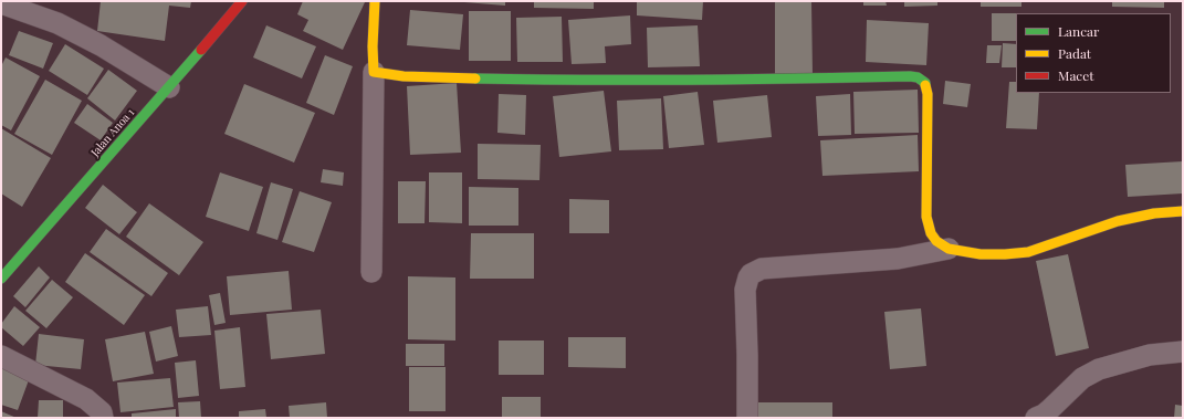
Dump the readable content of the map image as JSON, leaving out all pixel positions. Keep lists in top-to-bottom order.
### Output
{
  "streets": {
    "street": ["Jalan Anoa 1"]
  },
  "legend": ["Lancar", "Padat", "Macet"]
}
